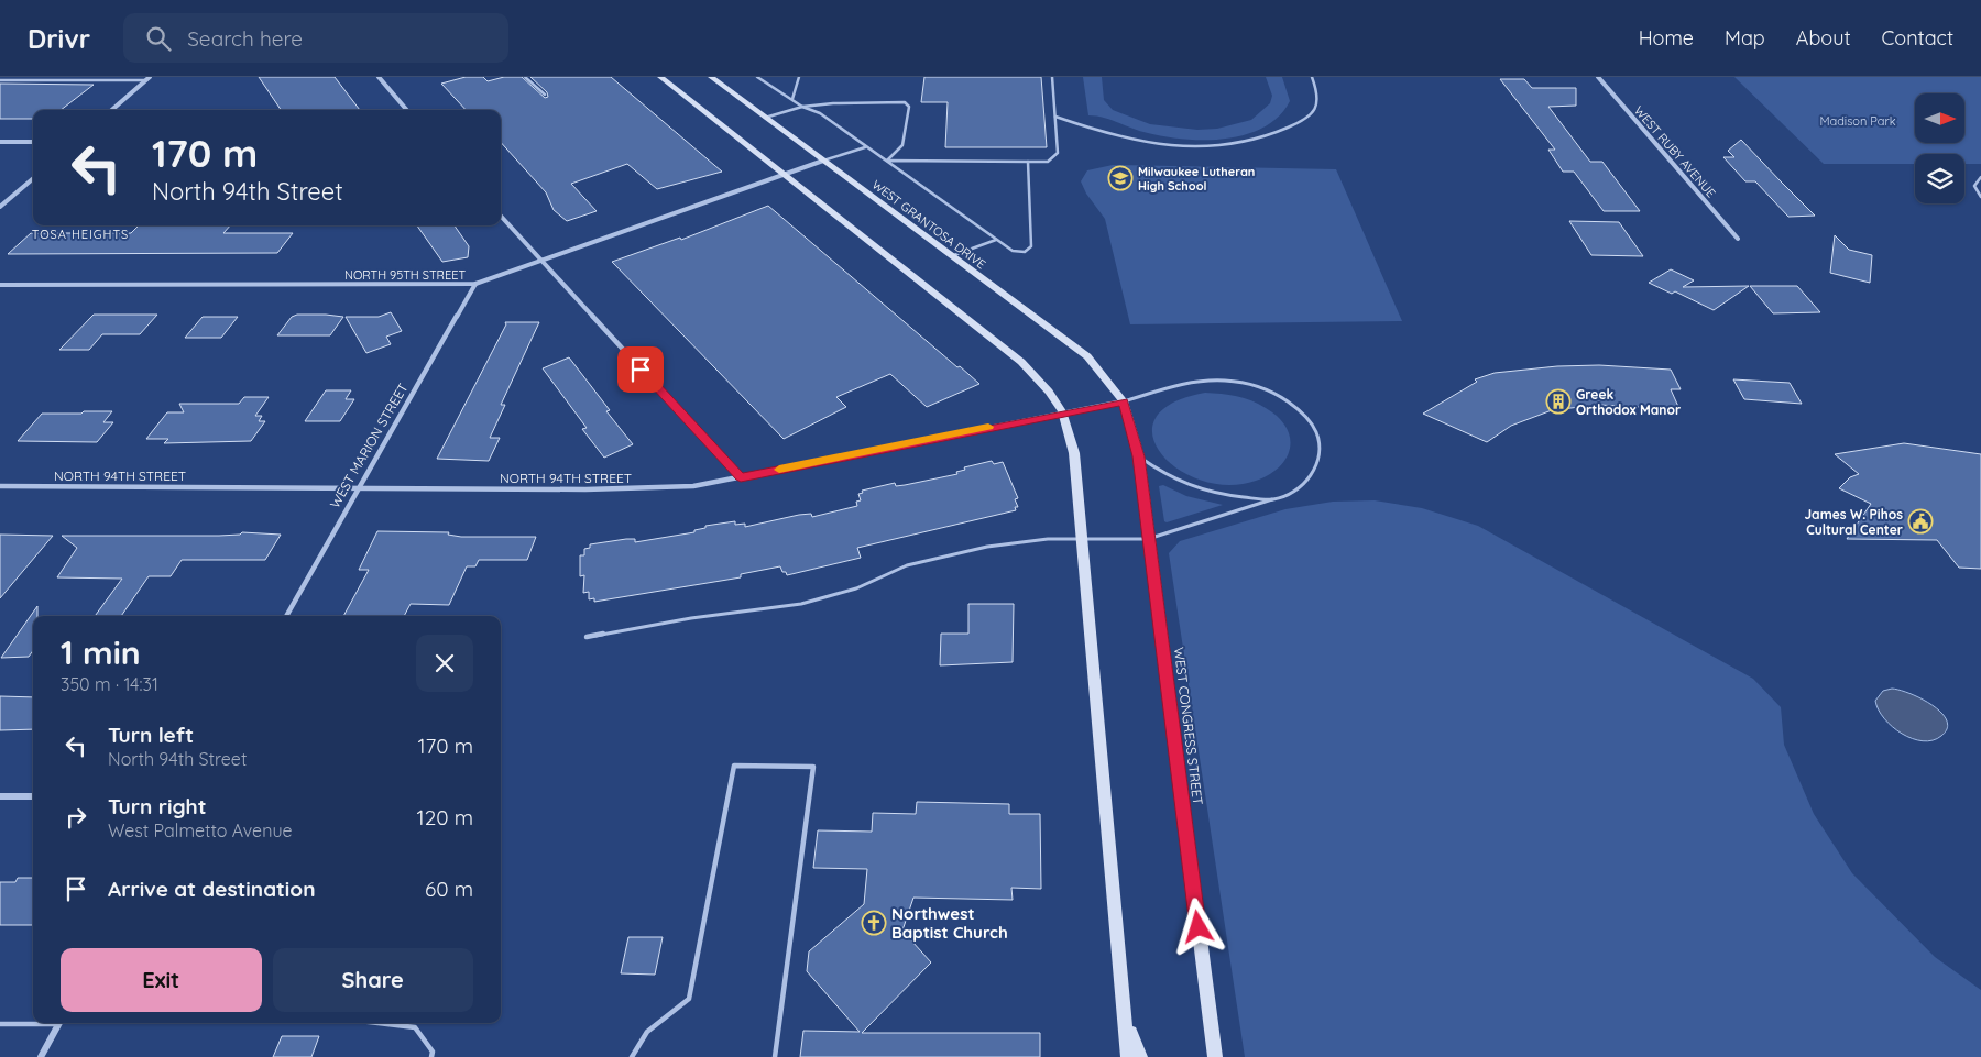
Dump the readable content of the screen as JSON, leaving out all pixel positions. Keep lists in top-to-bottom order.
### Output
{
  "streets": {
    "street": [
      "WEST RUBY AVENUE",
      "WEST GRANTOSA DRIVE",
      "NORTH 95TH STREET",
      "WEST MARION STREET",
      "NORTH 94TH STREET",
      "WEST CONGRESS STREET"
    ]
  },
  "crossings": [
    ["WEST GRANTOSA DRIVE", "NORTH 95TH STREET"],
    ["WEST GRANTOSA DRIVE", "NORTH 94TH STREET"],
    ["WEST GRANTOSA DRIVE", "WEST CONGRESS STREET"],
    ["NORTH 95TH STREET", "WEST MARION STREET"],
    ["WEST MARION STREET", "NORTH 94TH STREET"],
    ["NORTH 94TH STREET", "WEST CONGRESS STREET"]
  ],
  "districts": ["TOSA HEIGHTS"],
  "parks": ["Madison Park"],
  "places": {
    "school or university": ["Milwaukee Lutheran High School"],
    "building": ["Greek Orthodox Manor"],
    "public building": ["James W. Pihos Cultural Center"],
    "church": ["Northwest Baptist Church"]
  },
  "north": "right",
  "page": {
    "header": "Drivr",
    "search": "Search here",
    "nav": [
      "Home",
      "Map",
      "About",
      "Contact"
    ],
    "turn": ["170 m", "North 94th Street"],
    "heading": ["1 min", "350 m · 14:31"],
    "list": [
      {
        "name": "Turn left",
        "note": "North 94th Street",
        "value": "170 m"
      },
      {
        "name": "Turn right",
        "note": "West Palmetto Avenue",
        "value": "120 m"
      },
      {
        "name": "Arrive at destination",
        "value": "60 m"
      }
    ],
    "buttons": ["Exit", "Share"]
  }
}
